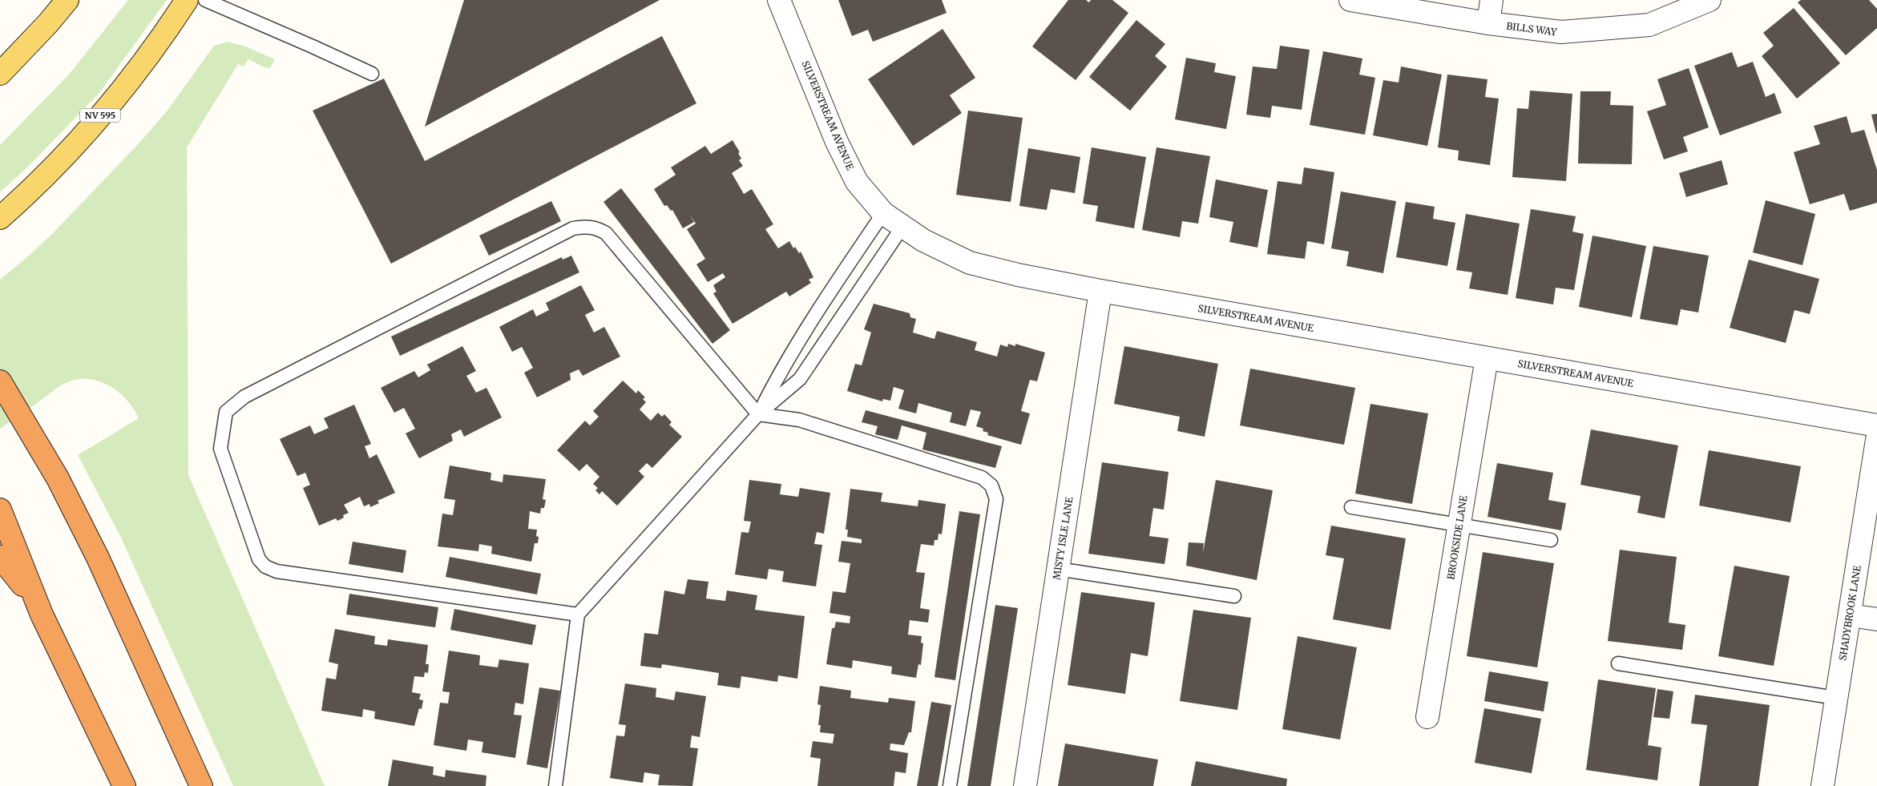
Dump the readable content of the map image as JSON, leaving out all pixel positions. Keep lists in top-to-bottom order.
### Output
{
  "streets": {
    "main road": ["NV 595"],
    "street": [
      "BILLS WAY",
      "SILVERSTREAM AVENUE",
      "BROOKSIDE LANE",
      "MISTY ISLE LANE",
      "SHADYBROOK LANE"
    ]
  },
  "crossings": [
    ["SILVERSTREAM AVENUE", "BROOKSIDE LANE"],
    ["SILVERSTREAM AVENUE", "MISTY ISLE LANE"]
  ]
}
